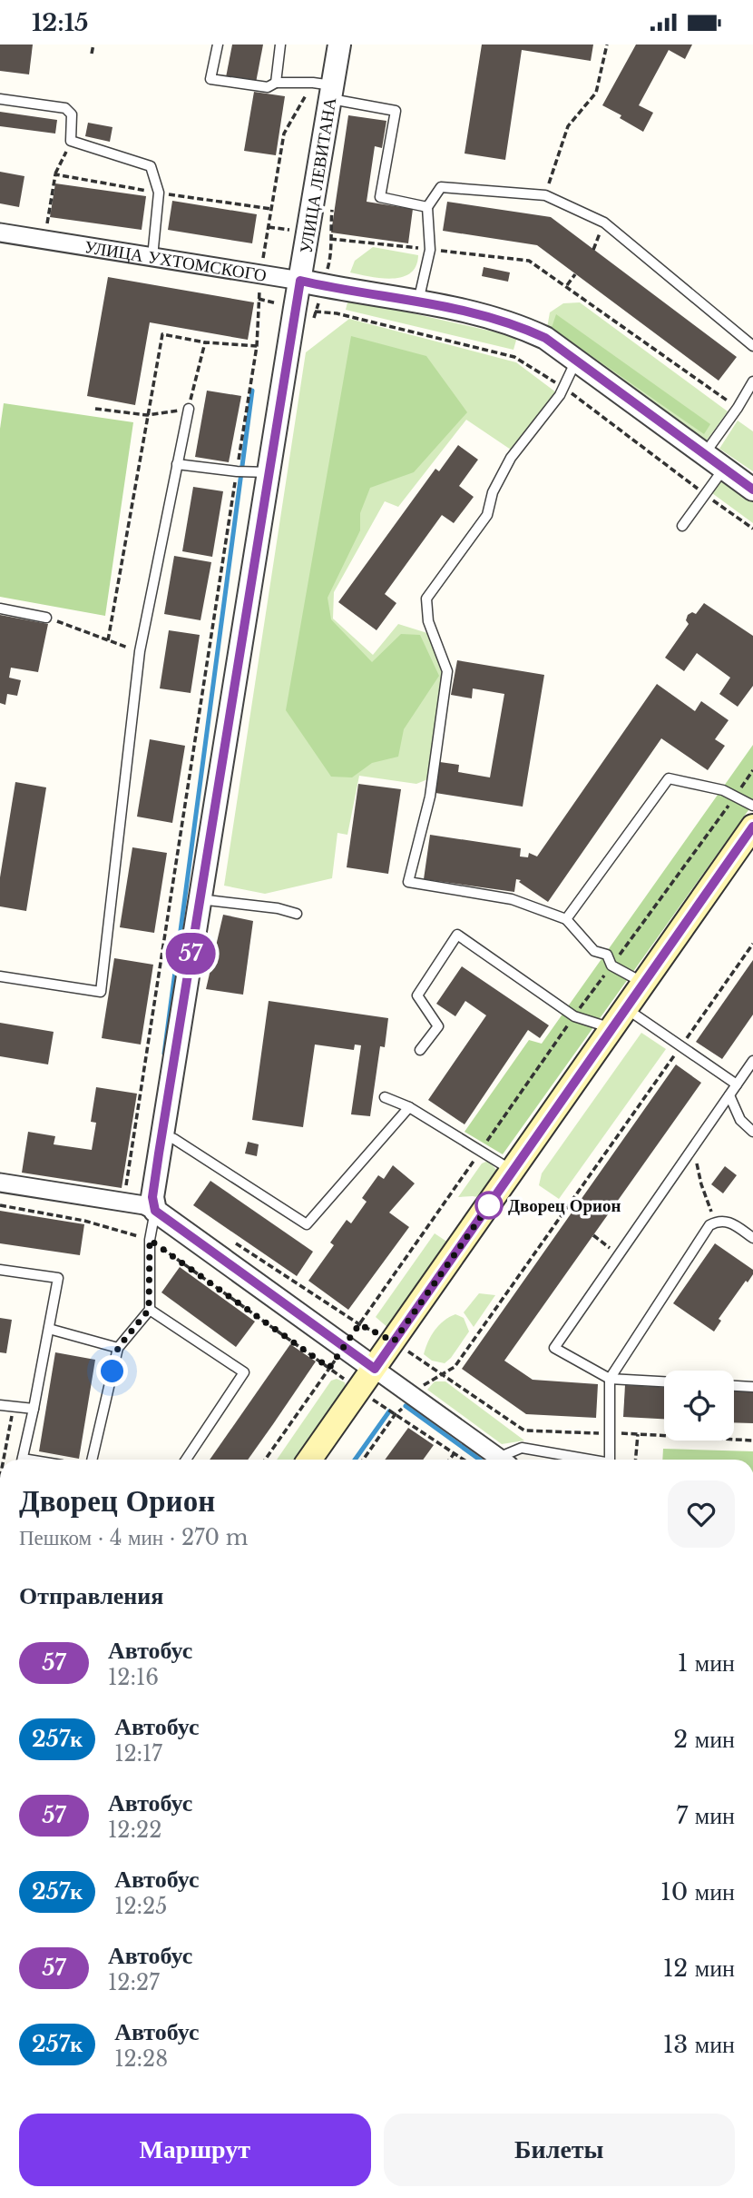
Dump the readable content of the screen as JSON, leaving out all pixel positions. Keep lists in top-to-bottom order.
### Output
{
  "streets": {
    "street": ["УЛИЦА ЛЕВИТАНА", "УЛИЦА УХТОМСКОГО"]
  },
  "crossings": [
    ["УЛИЦА ЛЕВИТАНА", "УЛИЦА УХТОМСКОГО"]
  ],
  "places": ["Дворец Орион"],
  "lines": ["bus line 57"],
  "page": {
    "status": "12:15",
    "on_map": "57",
    "heading": [
      ["Дворец Орион", "Пешком · 4 мин · 270 m"],
      "Отправления"
    ],
    "list": [
      {
        "mark": "57",
        "name": "Автобус",
        "note": "12:16",
        "value": "1 мин"
      },
      {
        "mark": "257к",
        "name": "Автобус",
        "note": "12:17",
        "value": "2 мин"
      },
      {
        "mark": "57",
        "name": "Автобус",
        "note": "12:22",
        "value": "7 мин"
      },
      {
        "mark": "257к",
        "name": "Автобус",
        "note": "12:25",
        "value": "10 мин"
      },
      {
        "mark": "57",
        "name": "Автобус",
        "note": "12:27",
        "value": "12 мин"
      },
      {
        "mark": "257к",
        "name": "Автобус",
        "note": "12:28",
        "value": "13 мин"
      }
    ],
    "buttons": ["Маршрут", "Билеты"]
  }
}
